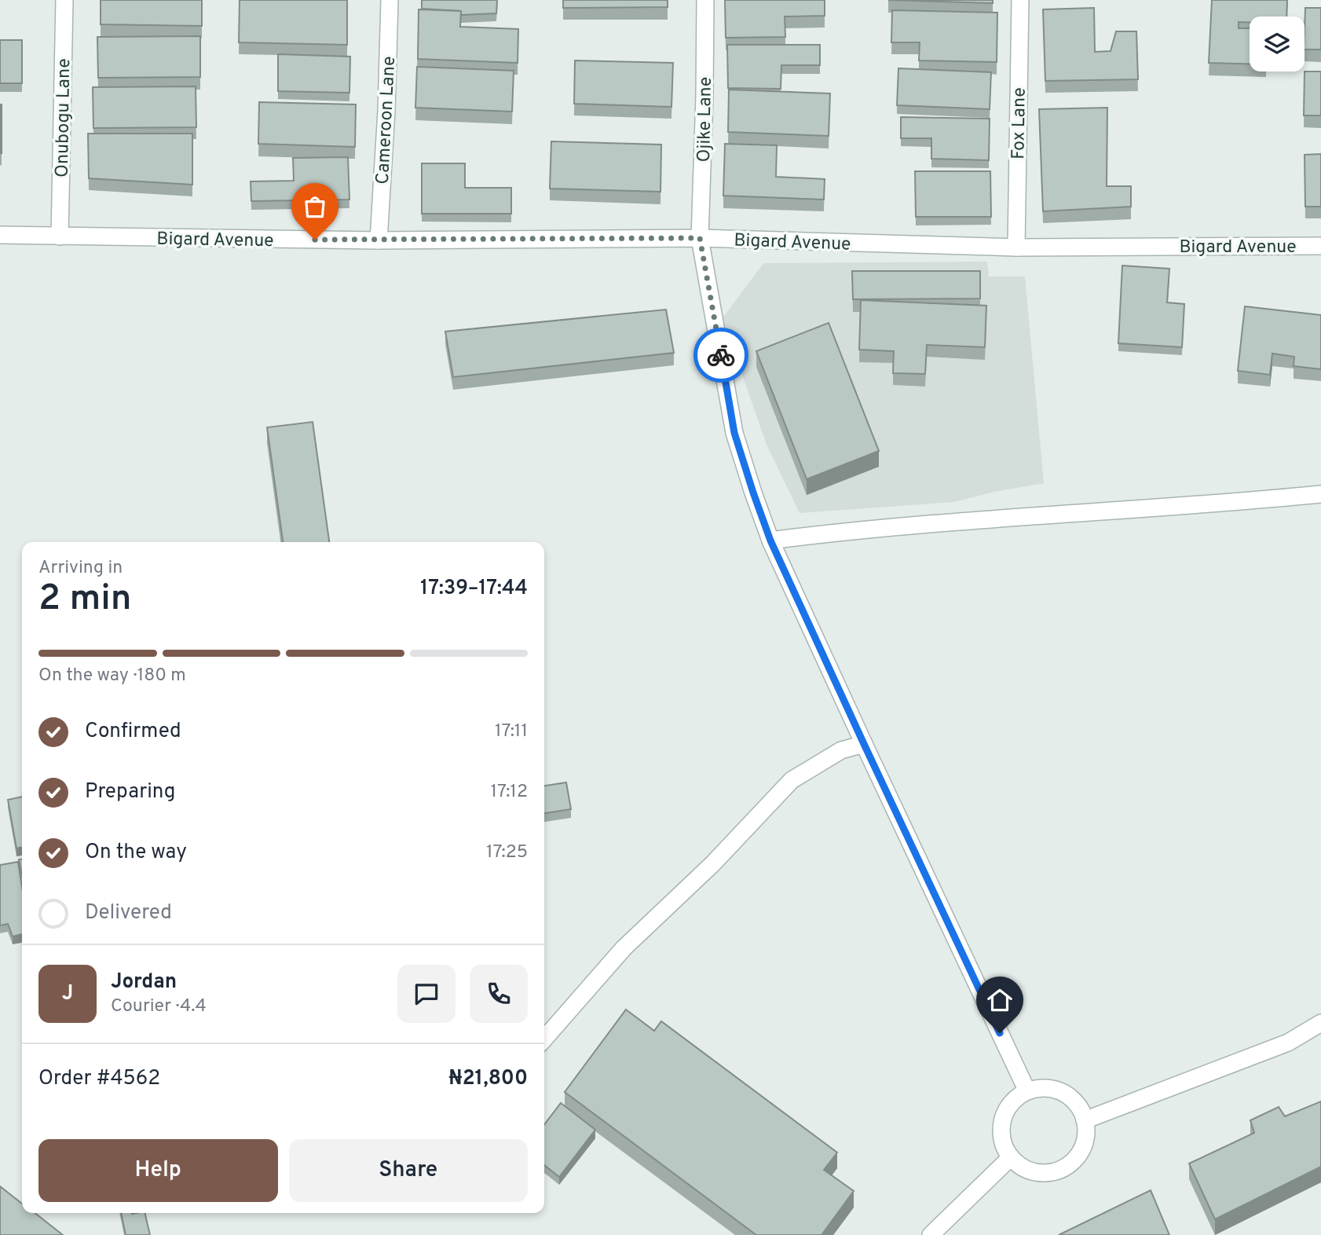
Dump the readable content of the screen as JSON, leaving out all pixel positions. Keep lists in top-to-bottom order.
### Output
{
  "streets": {
    "street": [
      "Onubogu Lane",
      "Ojike Lane",
      "Cameroon Lane",
      "Fox Lane",
      "Bigard Avenue"
    ]
  },
  "crossings": [
    ["Onubogu Lane", "Bigard Avenue"],
    ["Ojike Lane", "Bigard Avenue"],
    ["Cameroon Lane", "Bigard Avenue"],
    ["Fox Lane", "Bigard Avenue"]
  ],
  "page": {
    "heading": ["2 min", "Arriving in", "17:39–17:44"],
    "panel": [
      "Jordan",
      "Courier · 4.4",
      "Order #4562",
      "₦21,800"
    ],
    "bar": "On the way · 180 m",
    "list": [
      ["Confirmed", "17:11"],
      ["Preparing", "17:12"],
      ["On the way", "17:25"],
      "Delivered"
    ],
    "round": "J",
    "buttons": ["Help", "Share"]
  }
}
